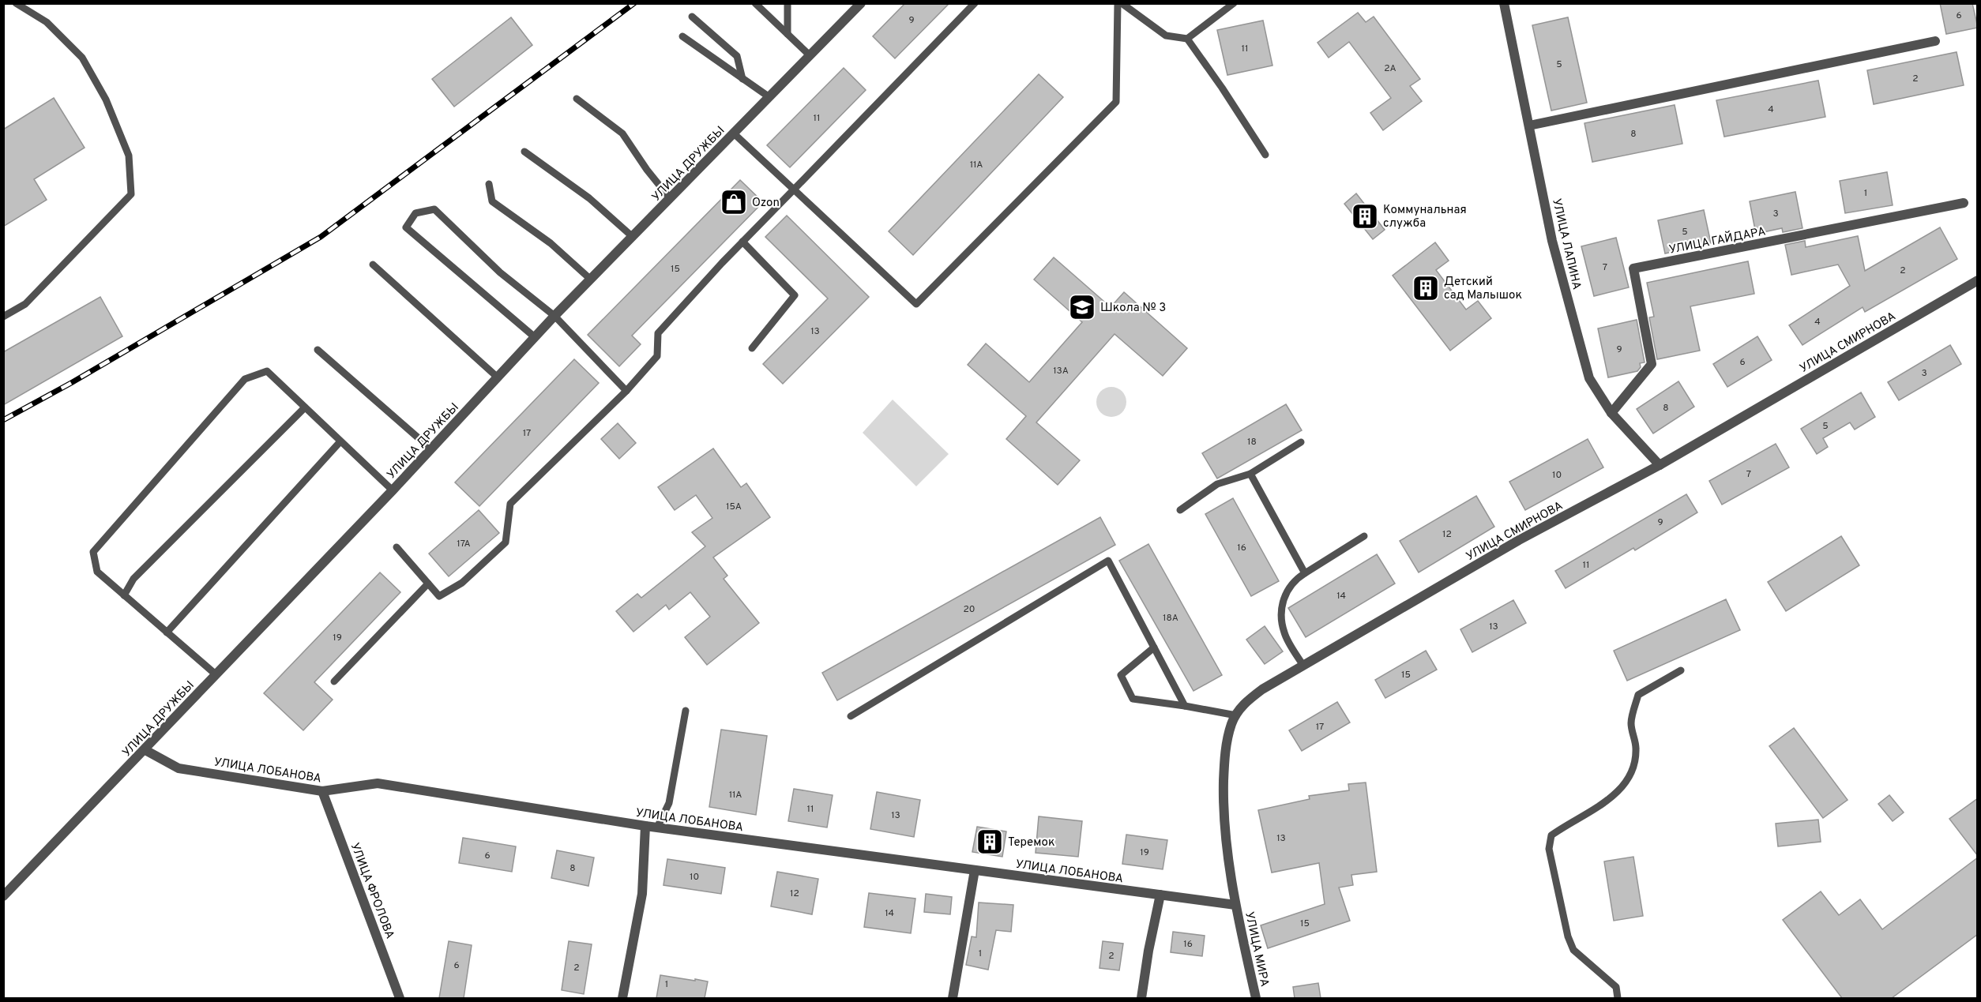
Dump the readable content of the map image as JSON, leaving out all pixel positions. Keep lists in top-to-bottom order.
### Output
{
  "streets": {
    "street": [
      "УЛИЦА ДРУЖБЫ",
      "УЛИЦА ГАЙДАРА",
      "УЛИЦА ЛАПИНА",
      "УЛИЦА СМИРНОВА",
      "УЛИЦА ЛОБАНОВА",
      "УЛИЦА ФРОЛОВА",
      "УЛИЦА МИРА"
    ]
  },
  "crossings": [
    ["УЛИЦА ДРУЖБЫ", "УЛИЦА ЛОБАНОВА"],
    ["УЛИЦА ГАЙДАРА", "УЛИЦА ЛАПИНА"],
    ["УЛИЦА ЛАПИНА", "УЛИЦА СМИРНОВА"],
    ["УЛИЦА СМИРНОВА", "УЛИЦА ЛОБАНОВА"],
    ["УЛИЦА СМИРНОВА", "УЛИЦА МИРА"],
    ["УЛИЦА ЛОБАНОВА", "УЛИЦА ФРОЛОВА"],
    ["УЛИЦА ЛОБАНОВА", "УЛИЦА МИРА"]
  ],
  "places": {
    "shop": ["Ozon"],
    "building": ["Коммунальная служба", "Детский сад Малышок", "Теремок"],
    "school or university": ["Школа № 3"]
  },
  "house_numbers": [
    "6",
    "9",
    "11",
    "5",
    "2А",
    "2",
    "4",
    "11",
    "8",
    "11А",
    "1",
    "3",
    "5",
    "7",
    "15",
    "2",
    "4",
    "13",
    "9",
    "6",
    "13А",
    "3",
    "8",
    "5",
    "17",
    "18",
    "7",
    "10",
    "15А",
    "9",
    "12",
    "17А",
    "16",
    "11",
    "14",
    "20",
    "18А",
    "13",
    "19",
    "15",
    "17",
    "11А",
    "11",
    "13",
    "13",
    "19",
    "6",
    "8",
    "10",
    "12",
    "14",
    "15",
    "16",
    "1",
    "2",
    "6",
    "2",
    "1"
  ]
}
